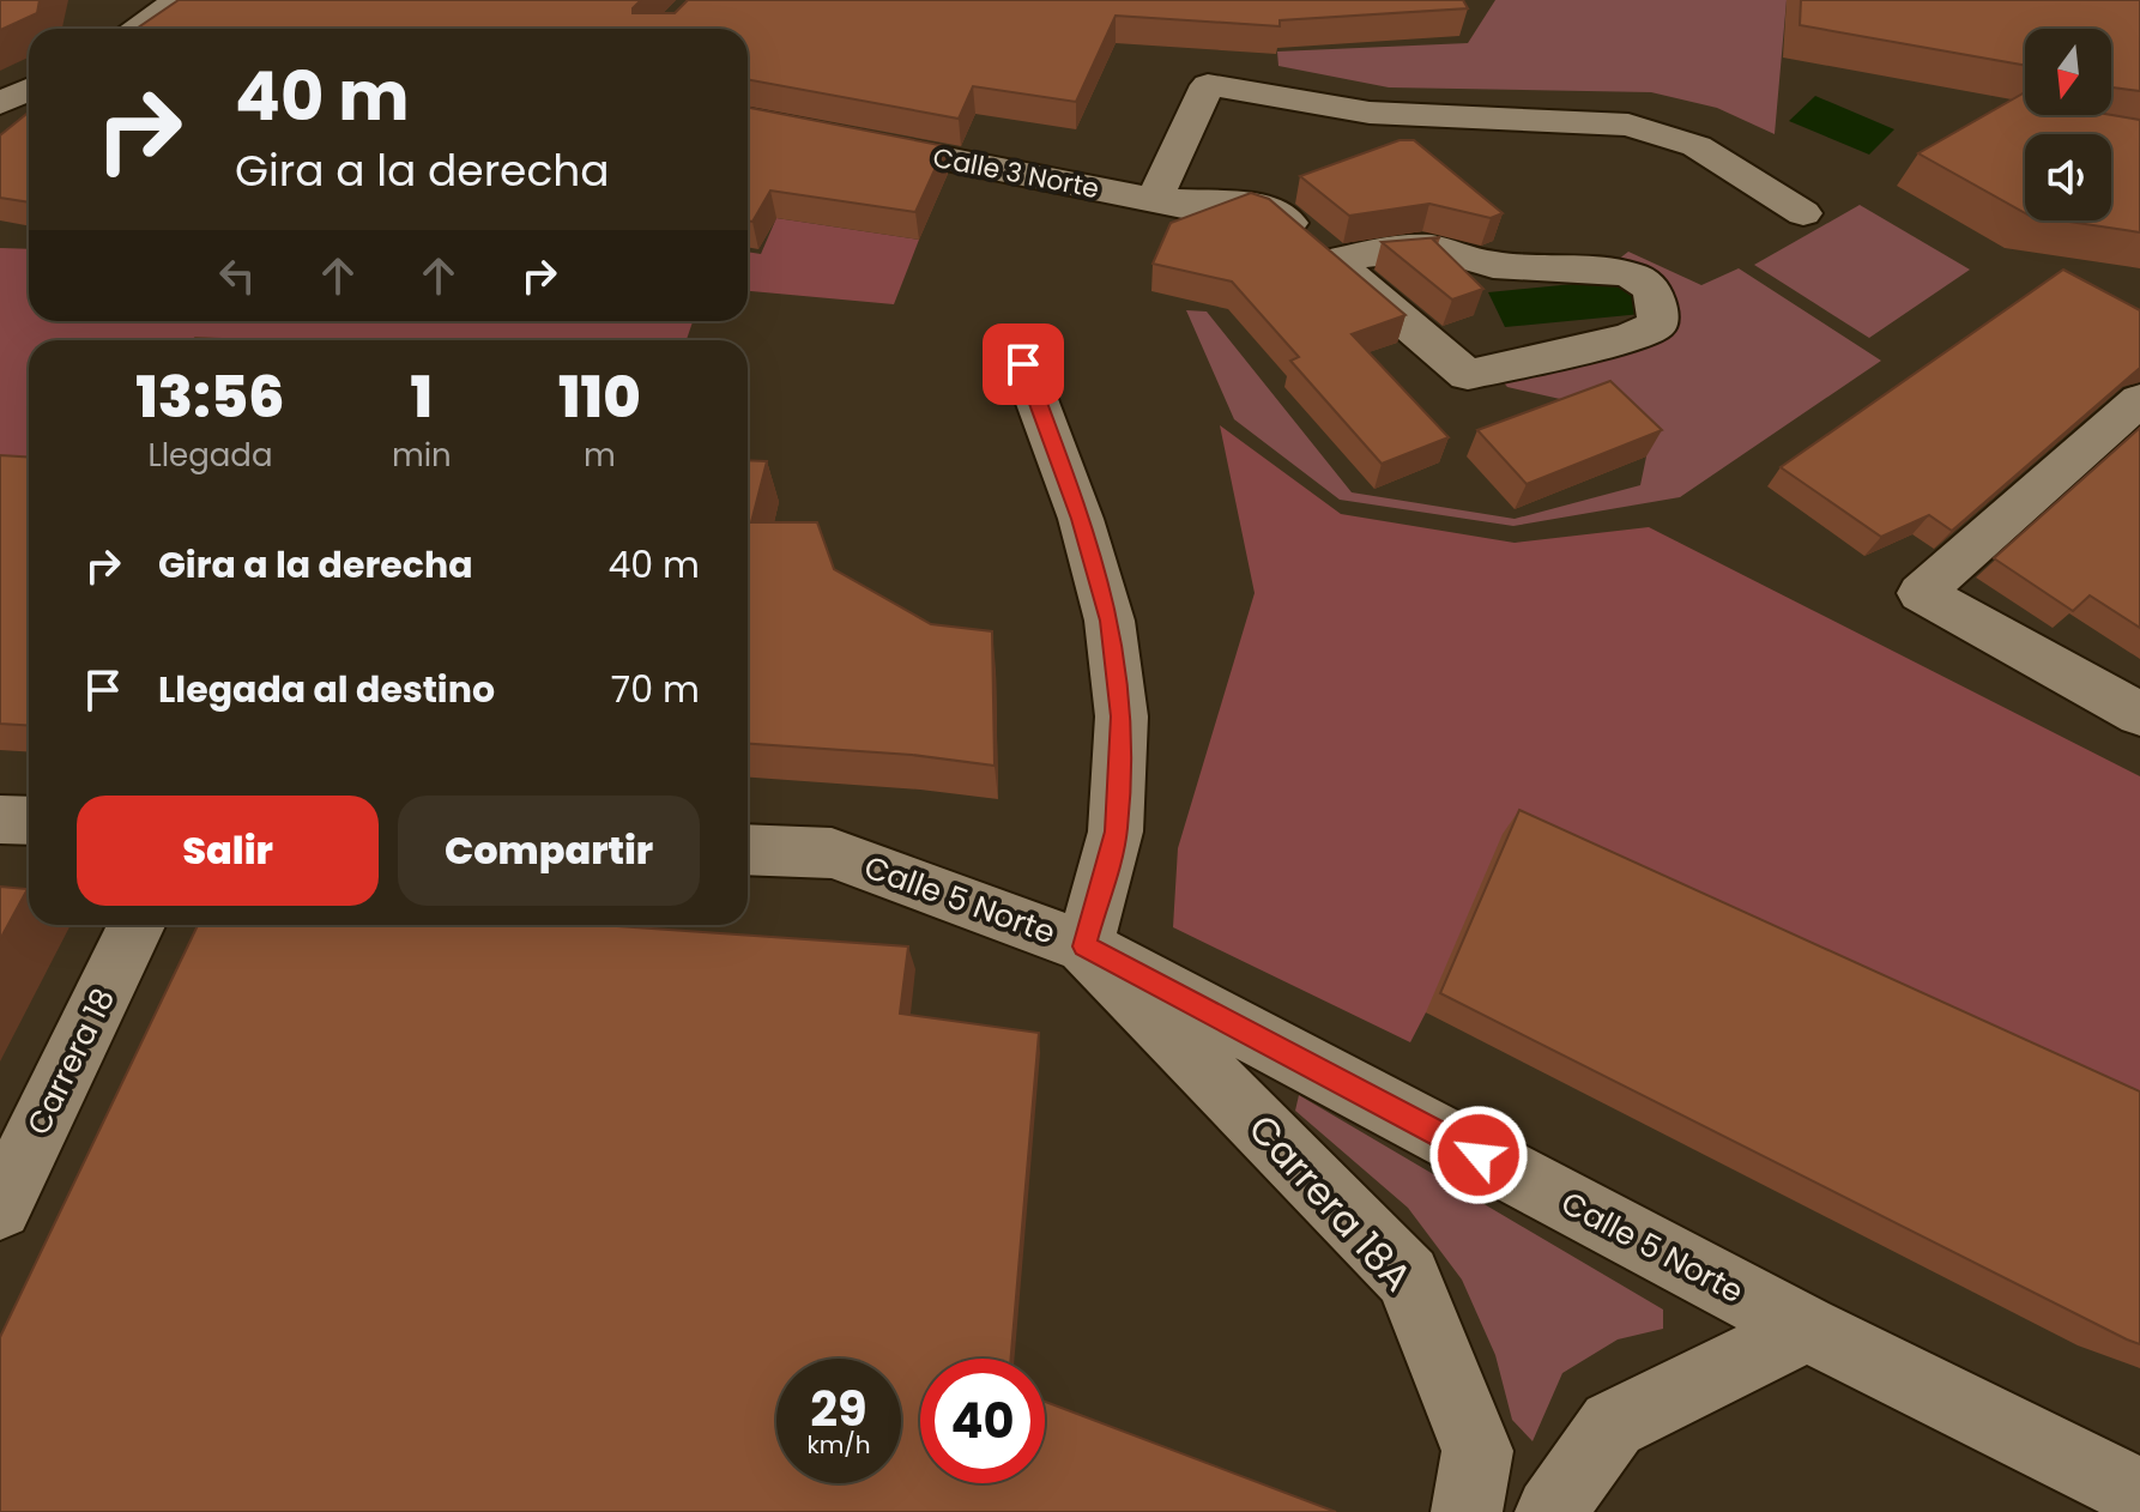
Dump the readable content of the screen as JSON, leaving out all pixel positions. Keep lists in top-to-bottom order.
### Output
{
  "streets": {
    "street": [
      "Calle 3 Norte",
      "Calle 5 Norte",
      "Carrera 18",
      "Carrera 18A"
    ]
  },
  "crossings": [
    ["Calle 5 Norte", "Carrera 18A"]
  ],
  "north": "bottom",
  "page": {
    "turn": ["40 m", "Gira a la derecha"],
    "eta": [
      "13:56",
      "Llegada",
      "1",
      "min",
      "110",
      "m"
    ],
    "list": [
      {
        "name": "Gira a la derecha",
        "value": "40 m"
      },
      {
        "name": "Llegada al destino",
        "value": "70 m"
      }
    ],
    "buttons": ["Salir", "Compartir"],
    "speed": "29 km/h",
    "limit": "40"
  }
}
